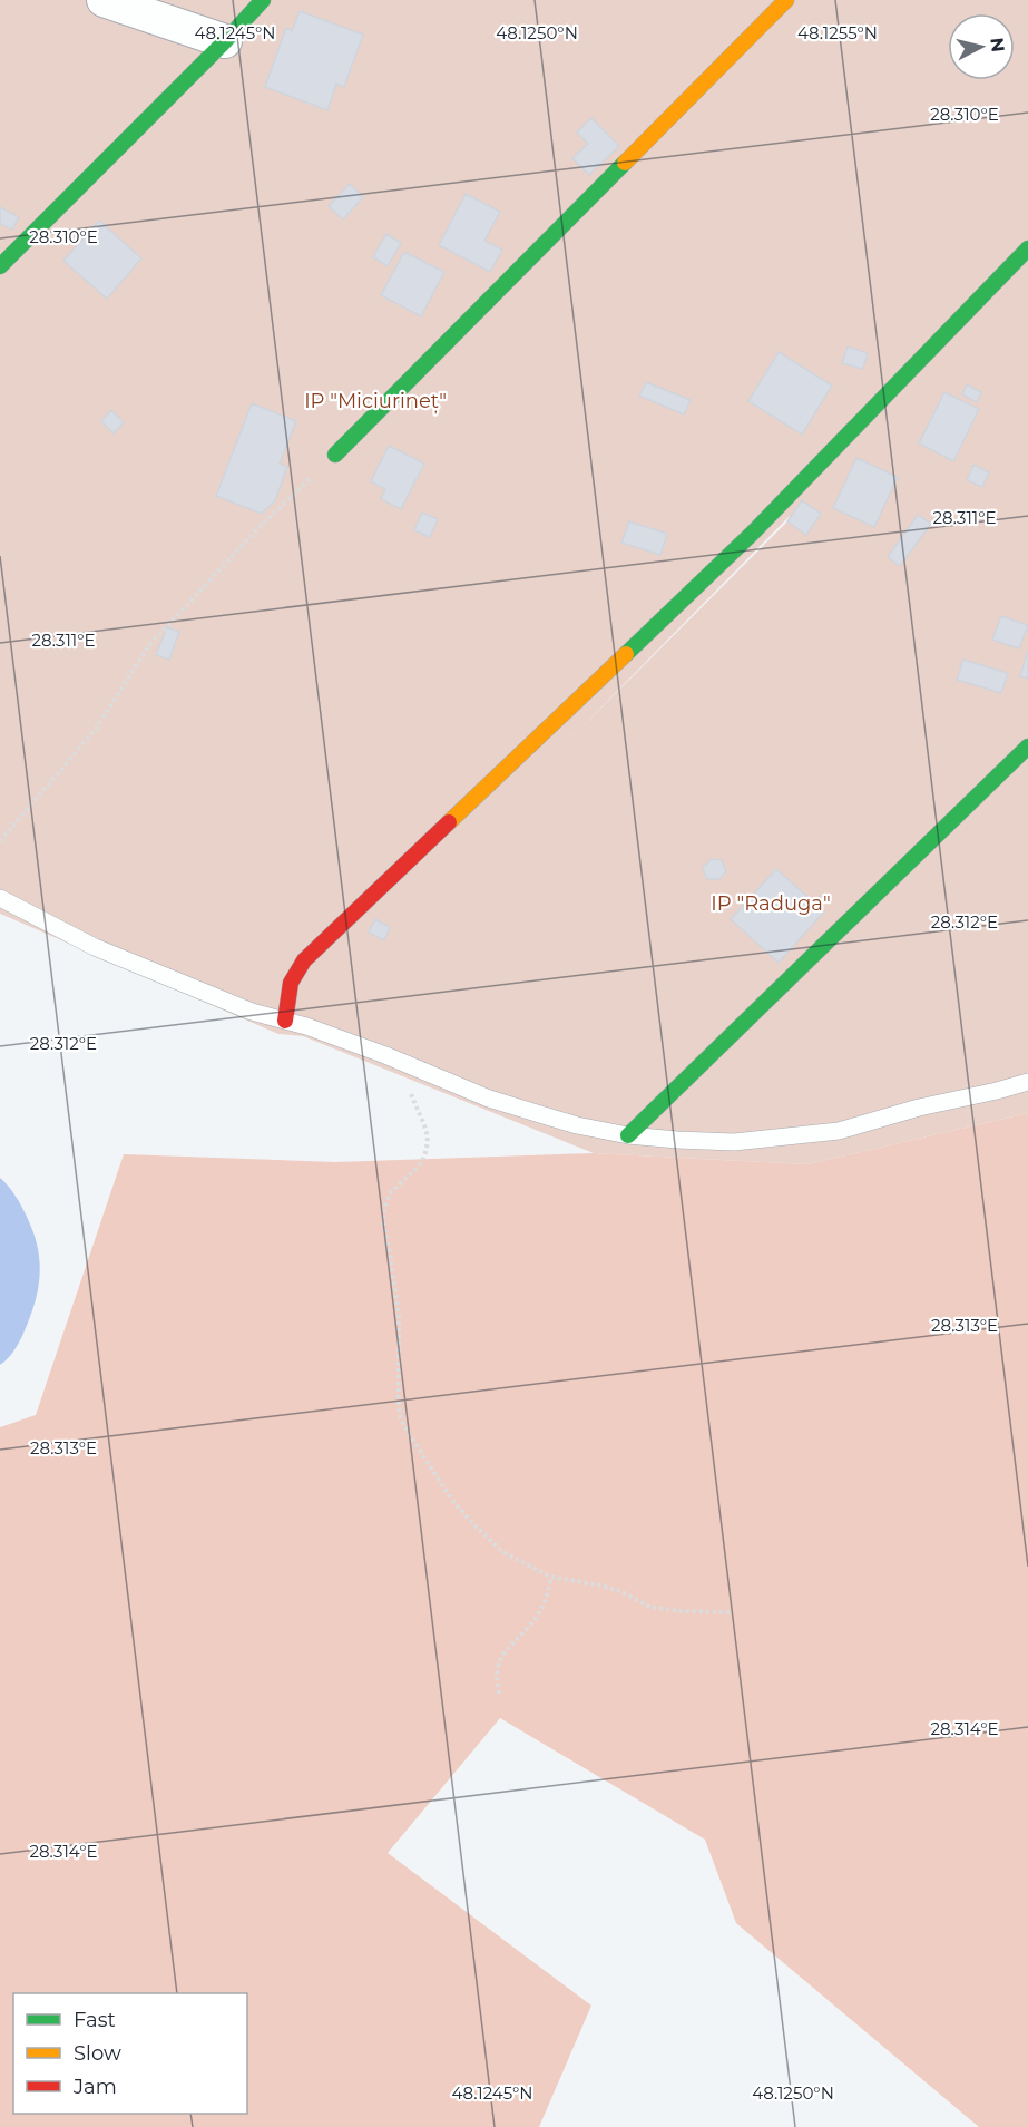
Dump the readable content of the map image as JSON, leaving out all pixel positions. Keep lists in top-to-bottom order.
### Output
{
  "parks": ["IP \"Miciurineț\"", "IP \"Raduga\""],
  "legend": ["Fast", "Slow", "Jam"],
  "north": "right",
  "coordinates": [
    "48.1245°N",
    "48.1250°N",
    "48.1255°N",
    "28.310°E",
    "28.311°E",
    "28.312°E",
    "28.313°E",
    "28.314°E"
  ]
}
